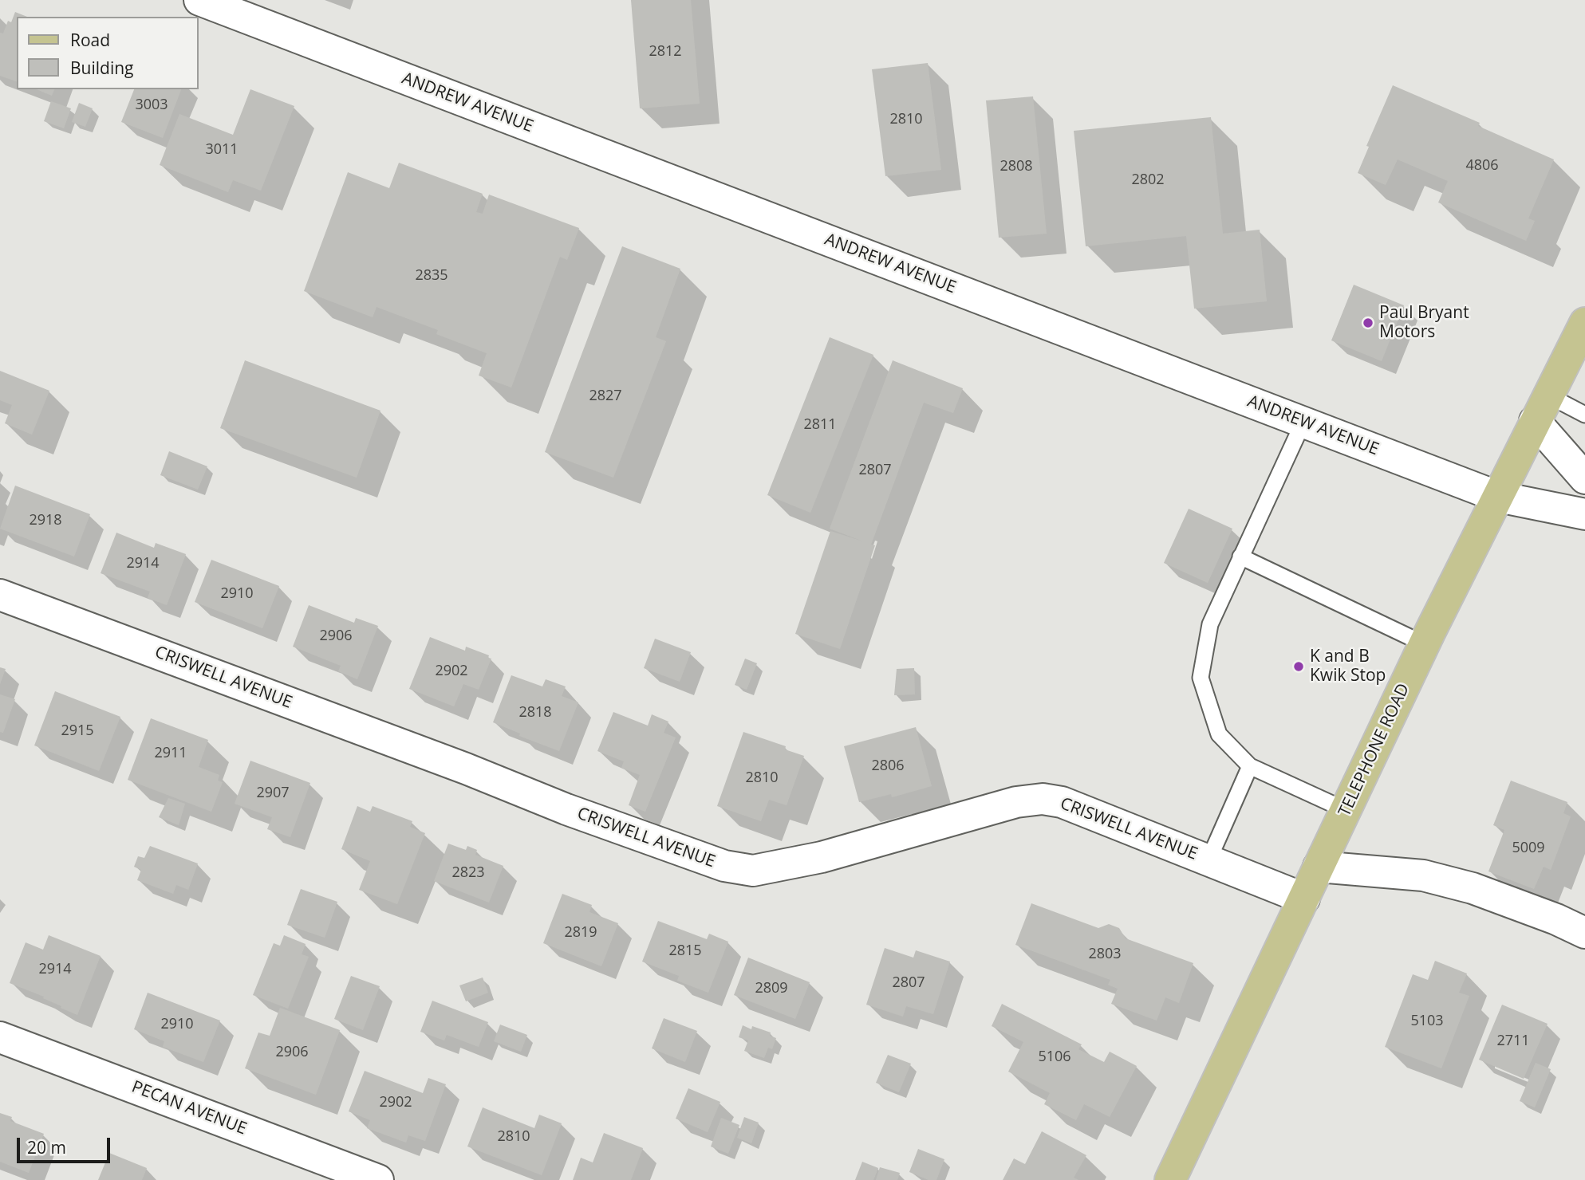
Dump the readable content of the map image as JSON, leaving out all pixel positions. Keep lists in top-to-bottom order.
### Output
{
  "streets": {
    "main road": ["TELEPHONE ROAD"],
    "street": ["ANDREW AVENUE", "CRISWELL AVENUE", "PECAN AVENUE"]
  },
  "crossings": [
    ["ANDREW AVENUE", "TELEPHONE ROAD"],
    ["CRISWELL AVENUE", "TELEPHONE ROAD"]
  ],
  "places": ["Paul Bryant Motors", "K and B Kwik Stop"],
  "house_numbers": [
    "2812",
    "3003",
    "2810",
    "3011",
    "4806",
    "2808",
    "2802",
    "2835",
    "2827",
    "2811",
    "2807",
    "2918",
    "2914",
    "2910",
    "2906",
    "2902",
    "2818",
    "2915",
    "2911",
    "2806",
    "2810",
    "2907",
    "5009",
    "2823",
    "2819",
    "2815",
    "2803",
    "2914",
    "2807",
    "2809",
    "5103",
    "2910",
    "2711",
    "2906",
    "5106",
    "2902",
    "2810"
  ],
  "legend": ["Road", "Building"],
  "scale_bar": "20 m"
}
